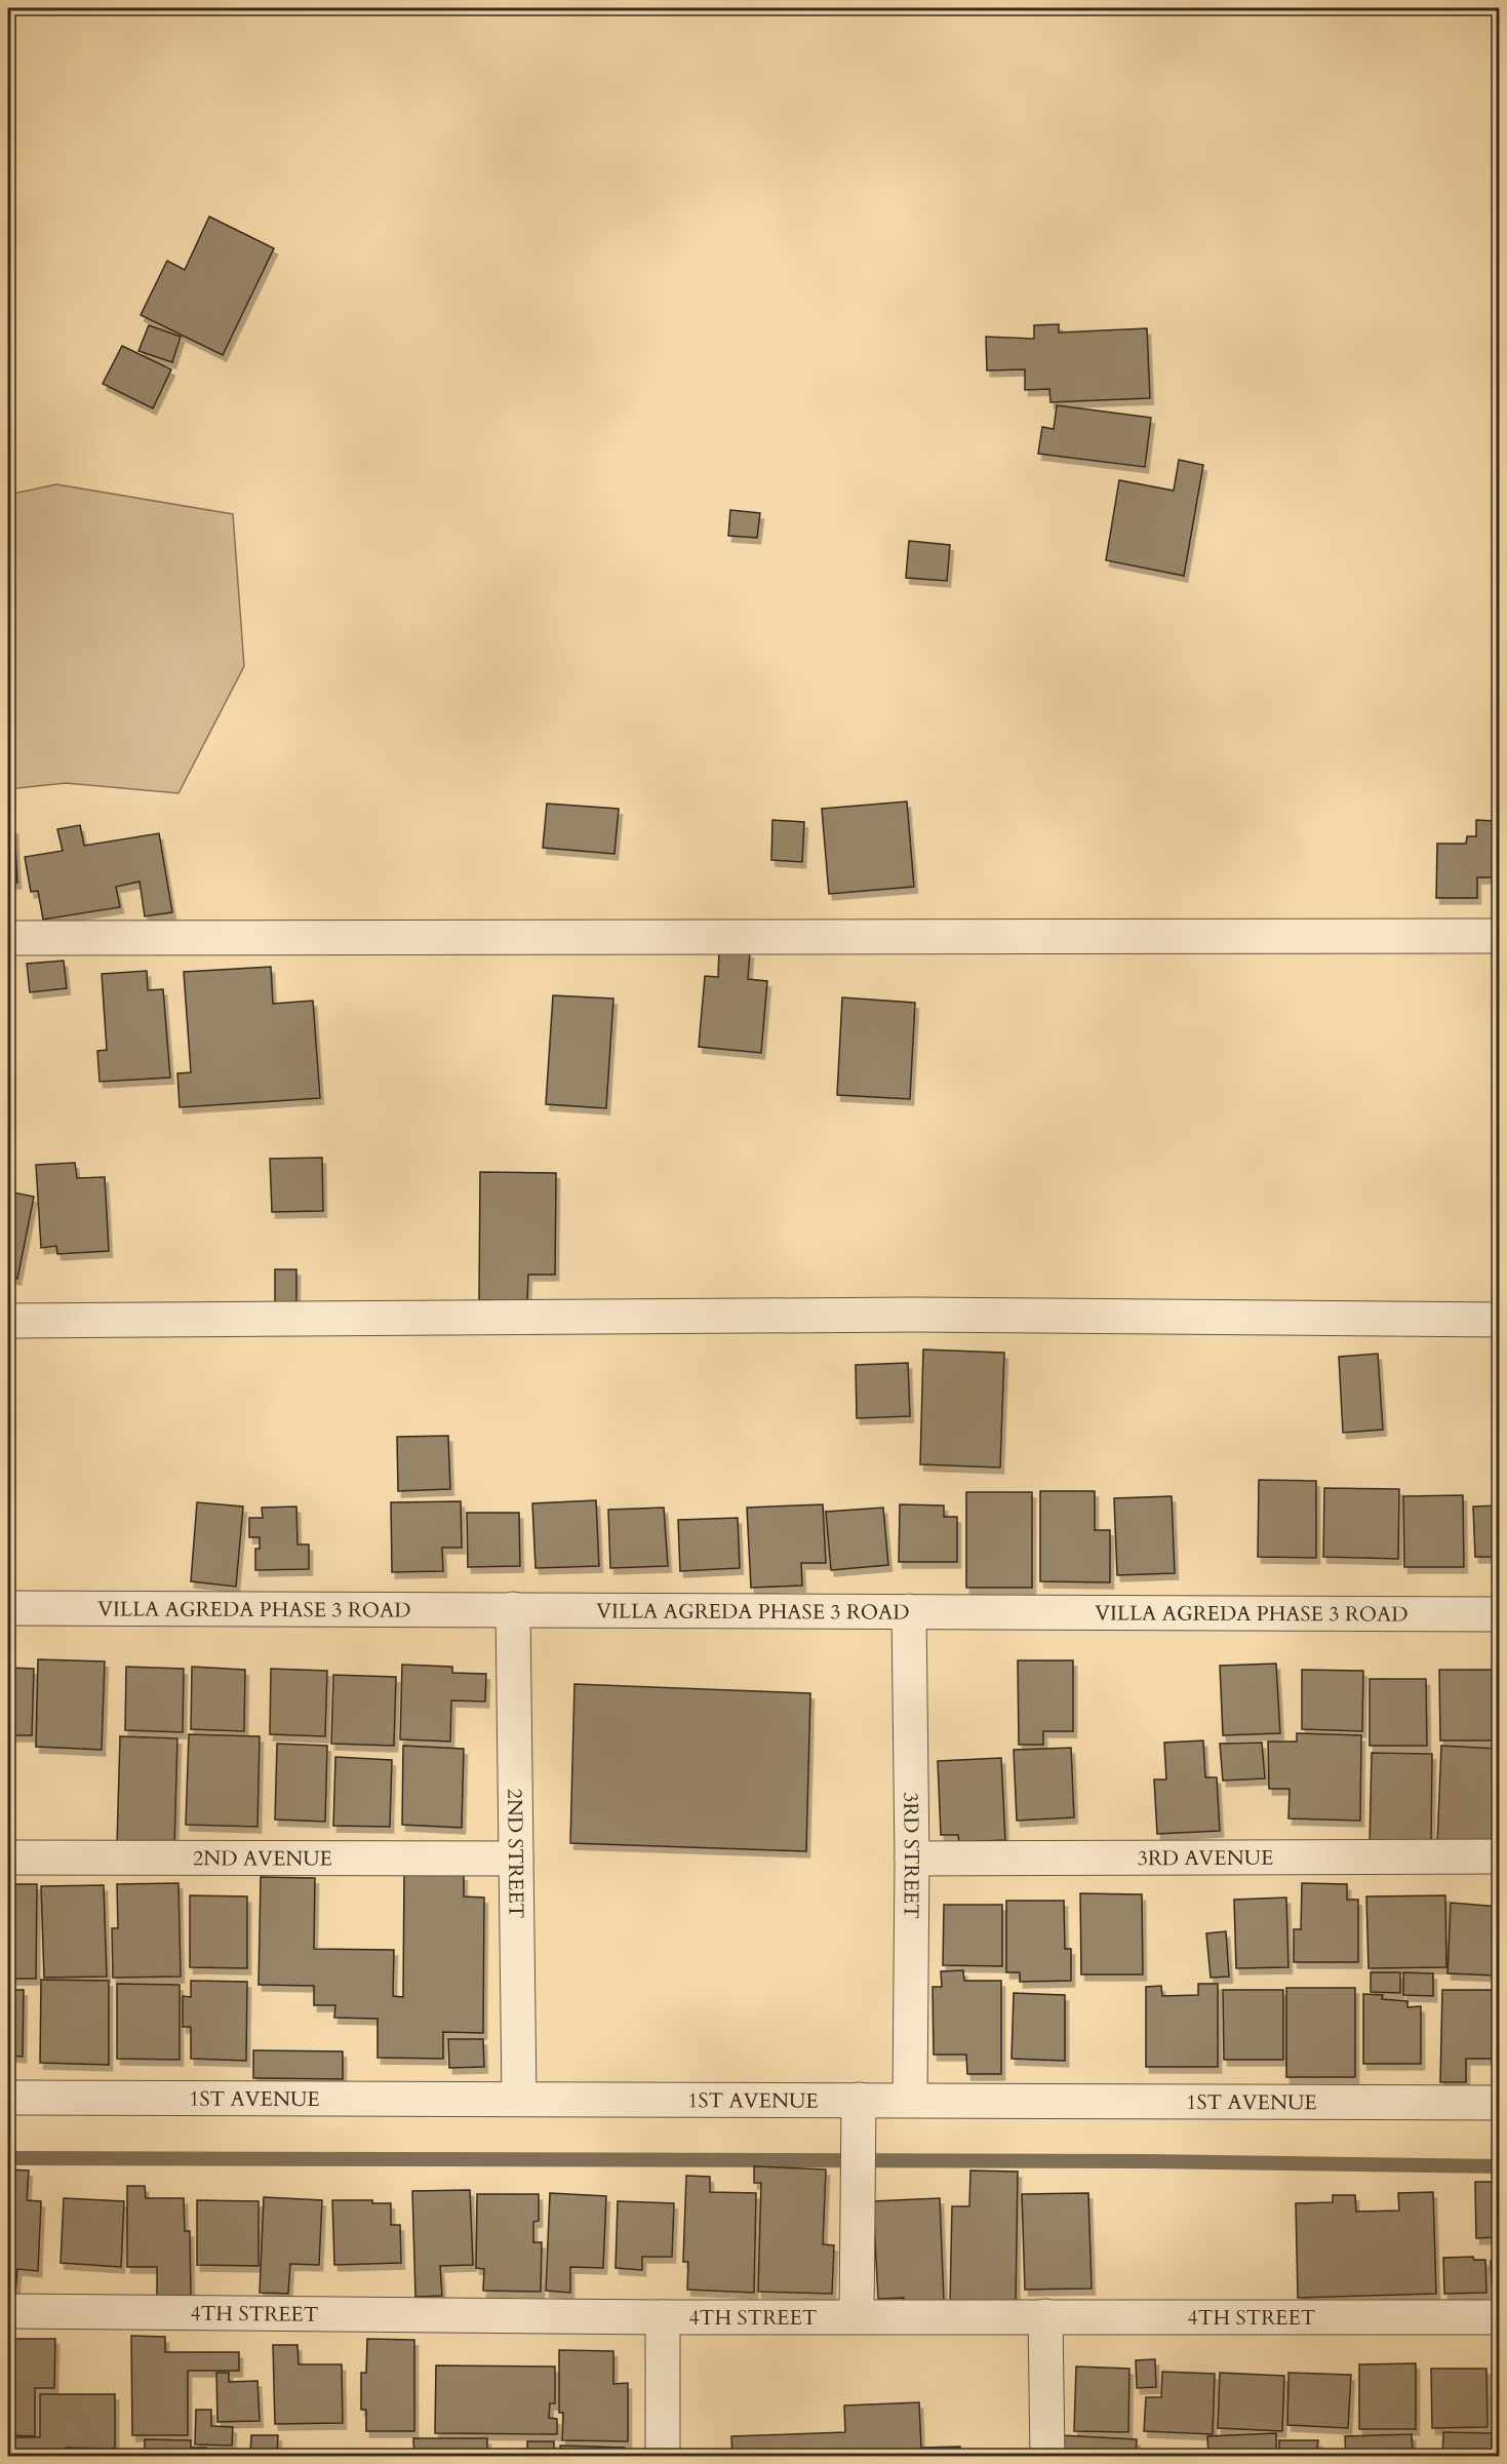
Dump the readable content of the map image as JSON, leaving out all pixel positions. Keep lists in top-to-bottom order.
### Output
{
  "streets": {
    "street": [
      "VILLA AGREDA PHASE 3 ROAD",
      "2ND STREET",
      "3RD STREET",
      "3RD AVENUE",
      "2ND AVENUE",
      "1ST AVENUE",
      "4TH STREET"
    ]
  },
  "crossings": [
    ["VILLA AGREDA PHASE 3 ROAD", "2ND STREET"],
    ["VILLA AGREDA PHASE 3 ROAD", "3RD STREET"],
    ["2ND STREET", "2ND AVENUE"],
    ["2ND STREET", "1ST AVENUE"],
    ["3RD STREET", "3RD AVENUE"],
    ["3RD STREET", "1ST AVENUE"]
  ]
}
